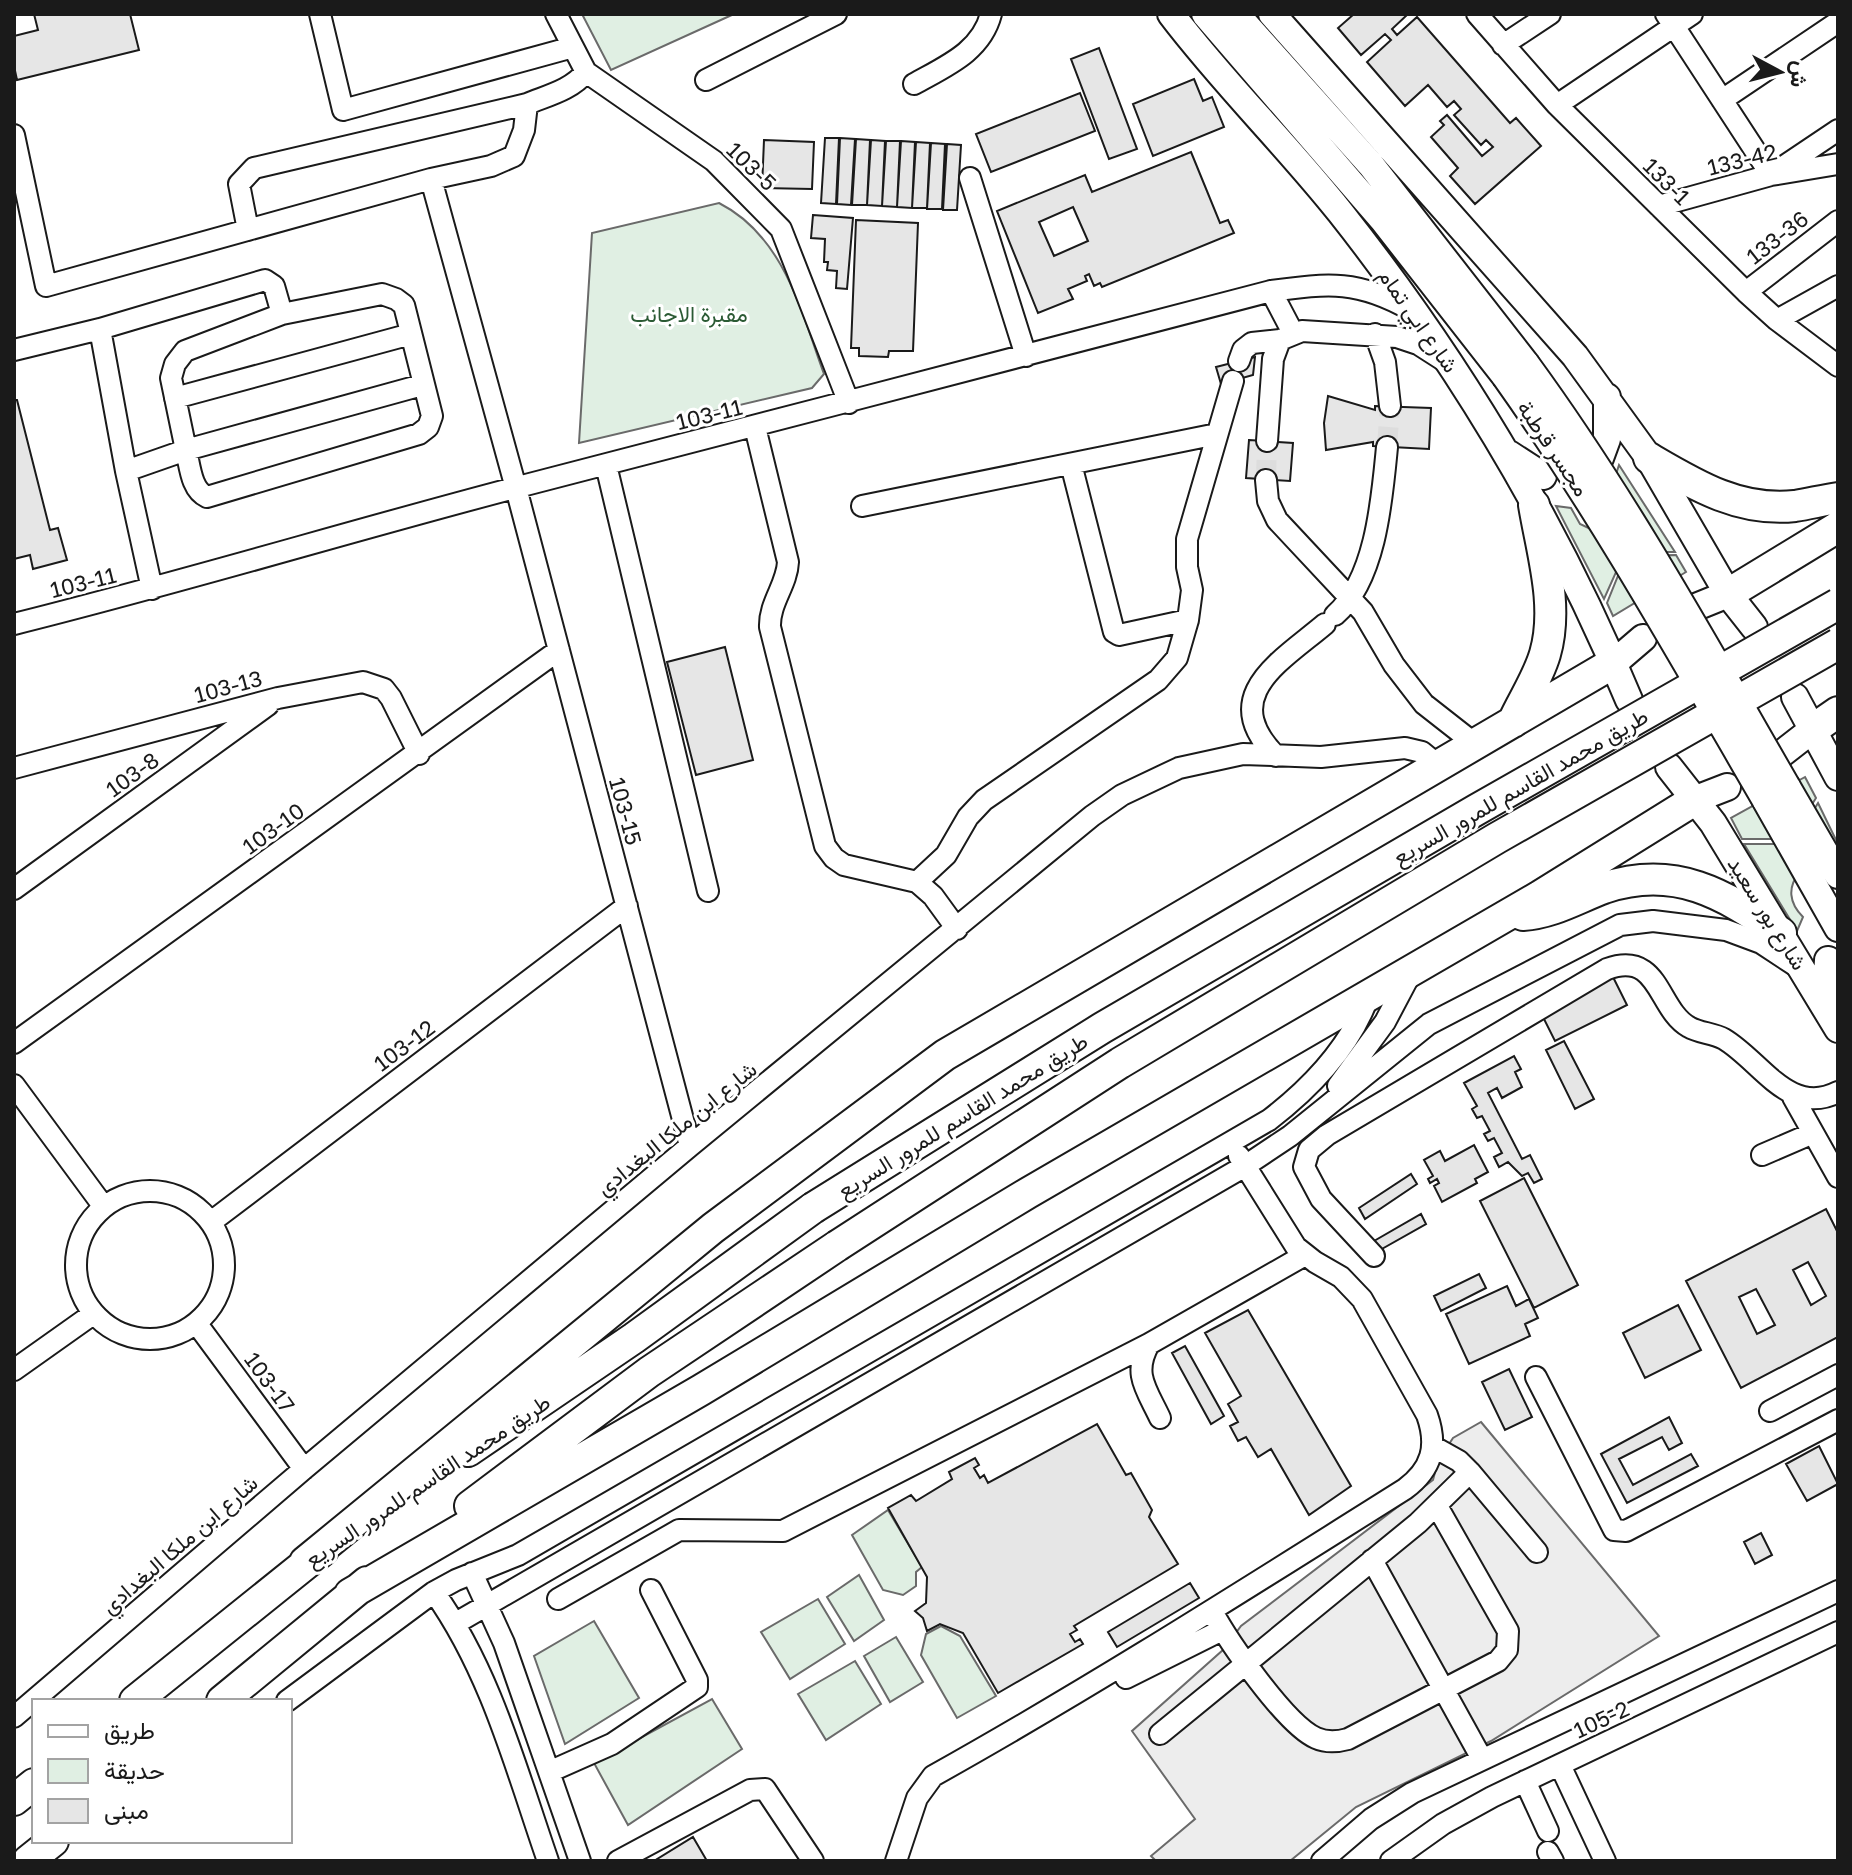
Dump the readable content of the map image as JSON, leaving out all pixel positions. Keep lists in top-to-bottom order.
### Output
{
  "streets": {
    "highway": ["طريق محمد القاسم للمرور السريع"],
    "main road": ["شارع ابي تمام", "مجسر قرطبة", "شارع بور سعيد"],
    "street": [
      "133-42",
      "103-5",
      "133-1",
      "133-36",
      "103-11",
      "103-13",
      "103-8",
      "103-15",
      "103-10",
      "103-12",
      "شارع ابن ملكا البغدادي",
      "103-17",
      "105-2"
    ]
  },
  "crossings": [
    ["133-42", "133-1"],
    ["103-5", "103-11"],
    ["133-1", "133-36"],
    ["شارع ابي تمام", "103-11"],
    ["103-11", "103-15"],
    ["103-13", "103-8"],
    ["103-13", "103-10"],
    ["103-15", "103-10"],
    ["103-15", "103-12"],
    ["103-15", "شارع ابن ملكا البغدادي"],
    ["103-12", "103-17"],
    ["شارع ابن ملكا البغدادي", "103-17"]
  ],
  "parks": ["مقبرة الاجانب"],
  "legend": ["طريق", "حديقة", "مبنى"],
  "north": "right"
}
